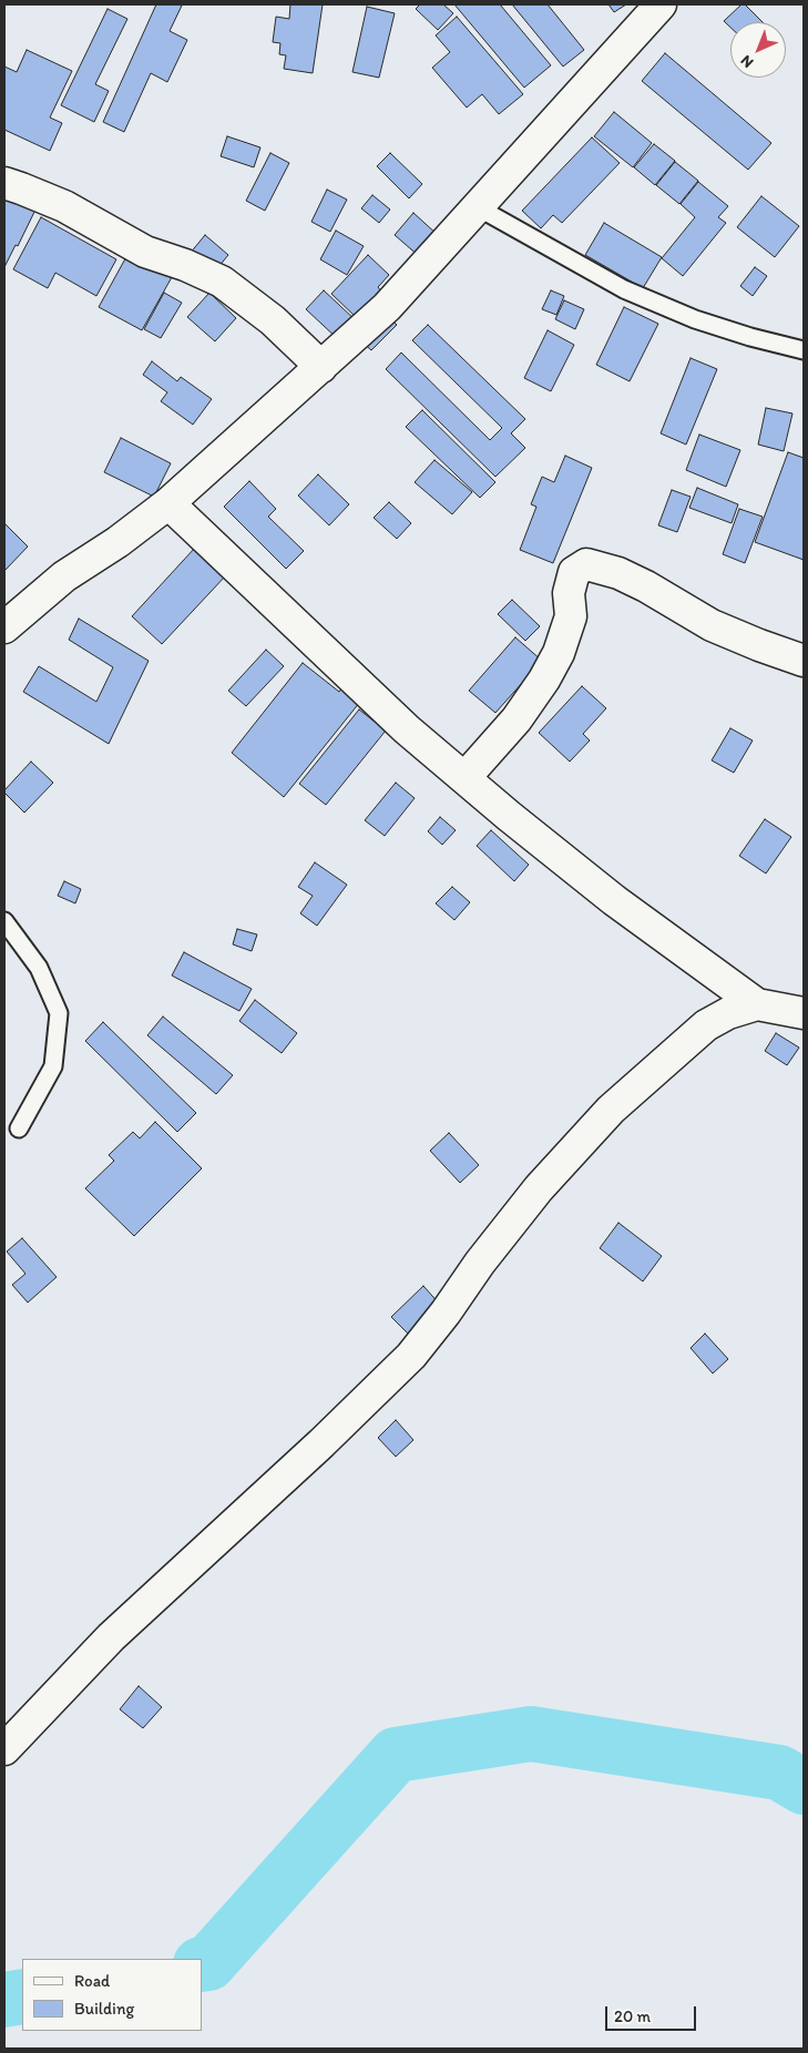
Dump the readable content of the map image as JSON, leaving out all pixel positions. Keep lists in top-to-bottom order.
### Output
{
  "legend": ["Road", "Building"],
  "scale_bar": "20 m",
  "north": "bottom left"
}
